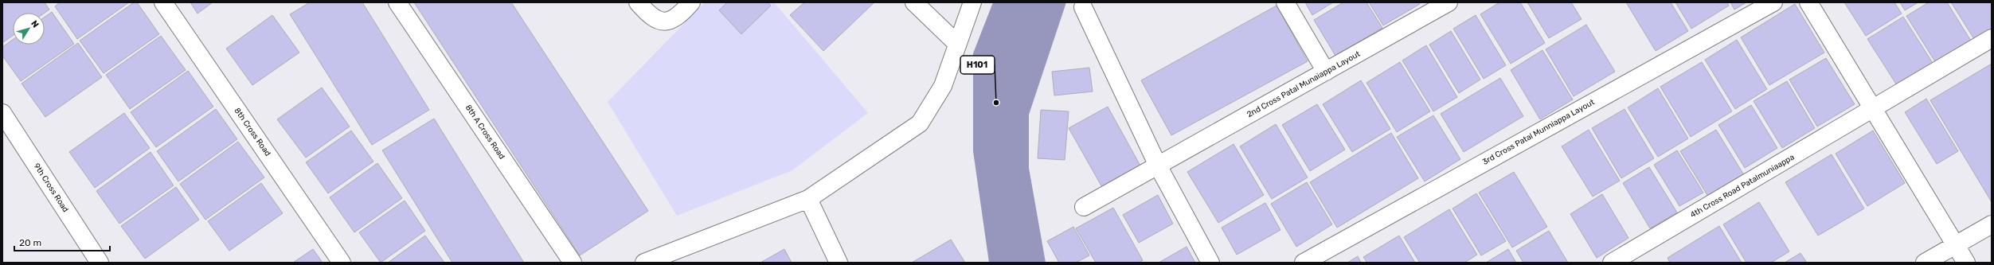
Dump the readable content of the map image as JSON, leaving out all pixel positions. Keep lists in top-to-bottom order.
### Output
{
  "streets": {
    "street": [
      "2nd Cross Patal Munaiappa Layout",
      "8th Cross Road",
      "8th A Cross Road",
      "3rd Cross Patal Munniappa Layout",
      "4th Cross Road Patalmuniaappa",
      "9th Cross Road"
    ]
  },
  "places": ["H101"],
  "scale_bar": "20 m",
  "north": "top right"
}
